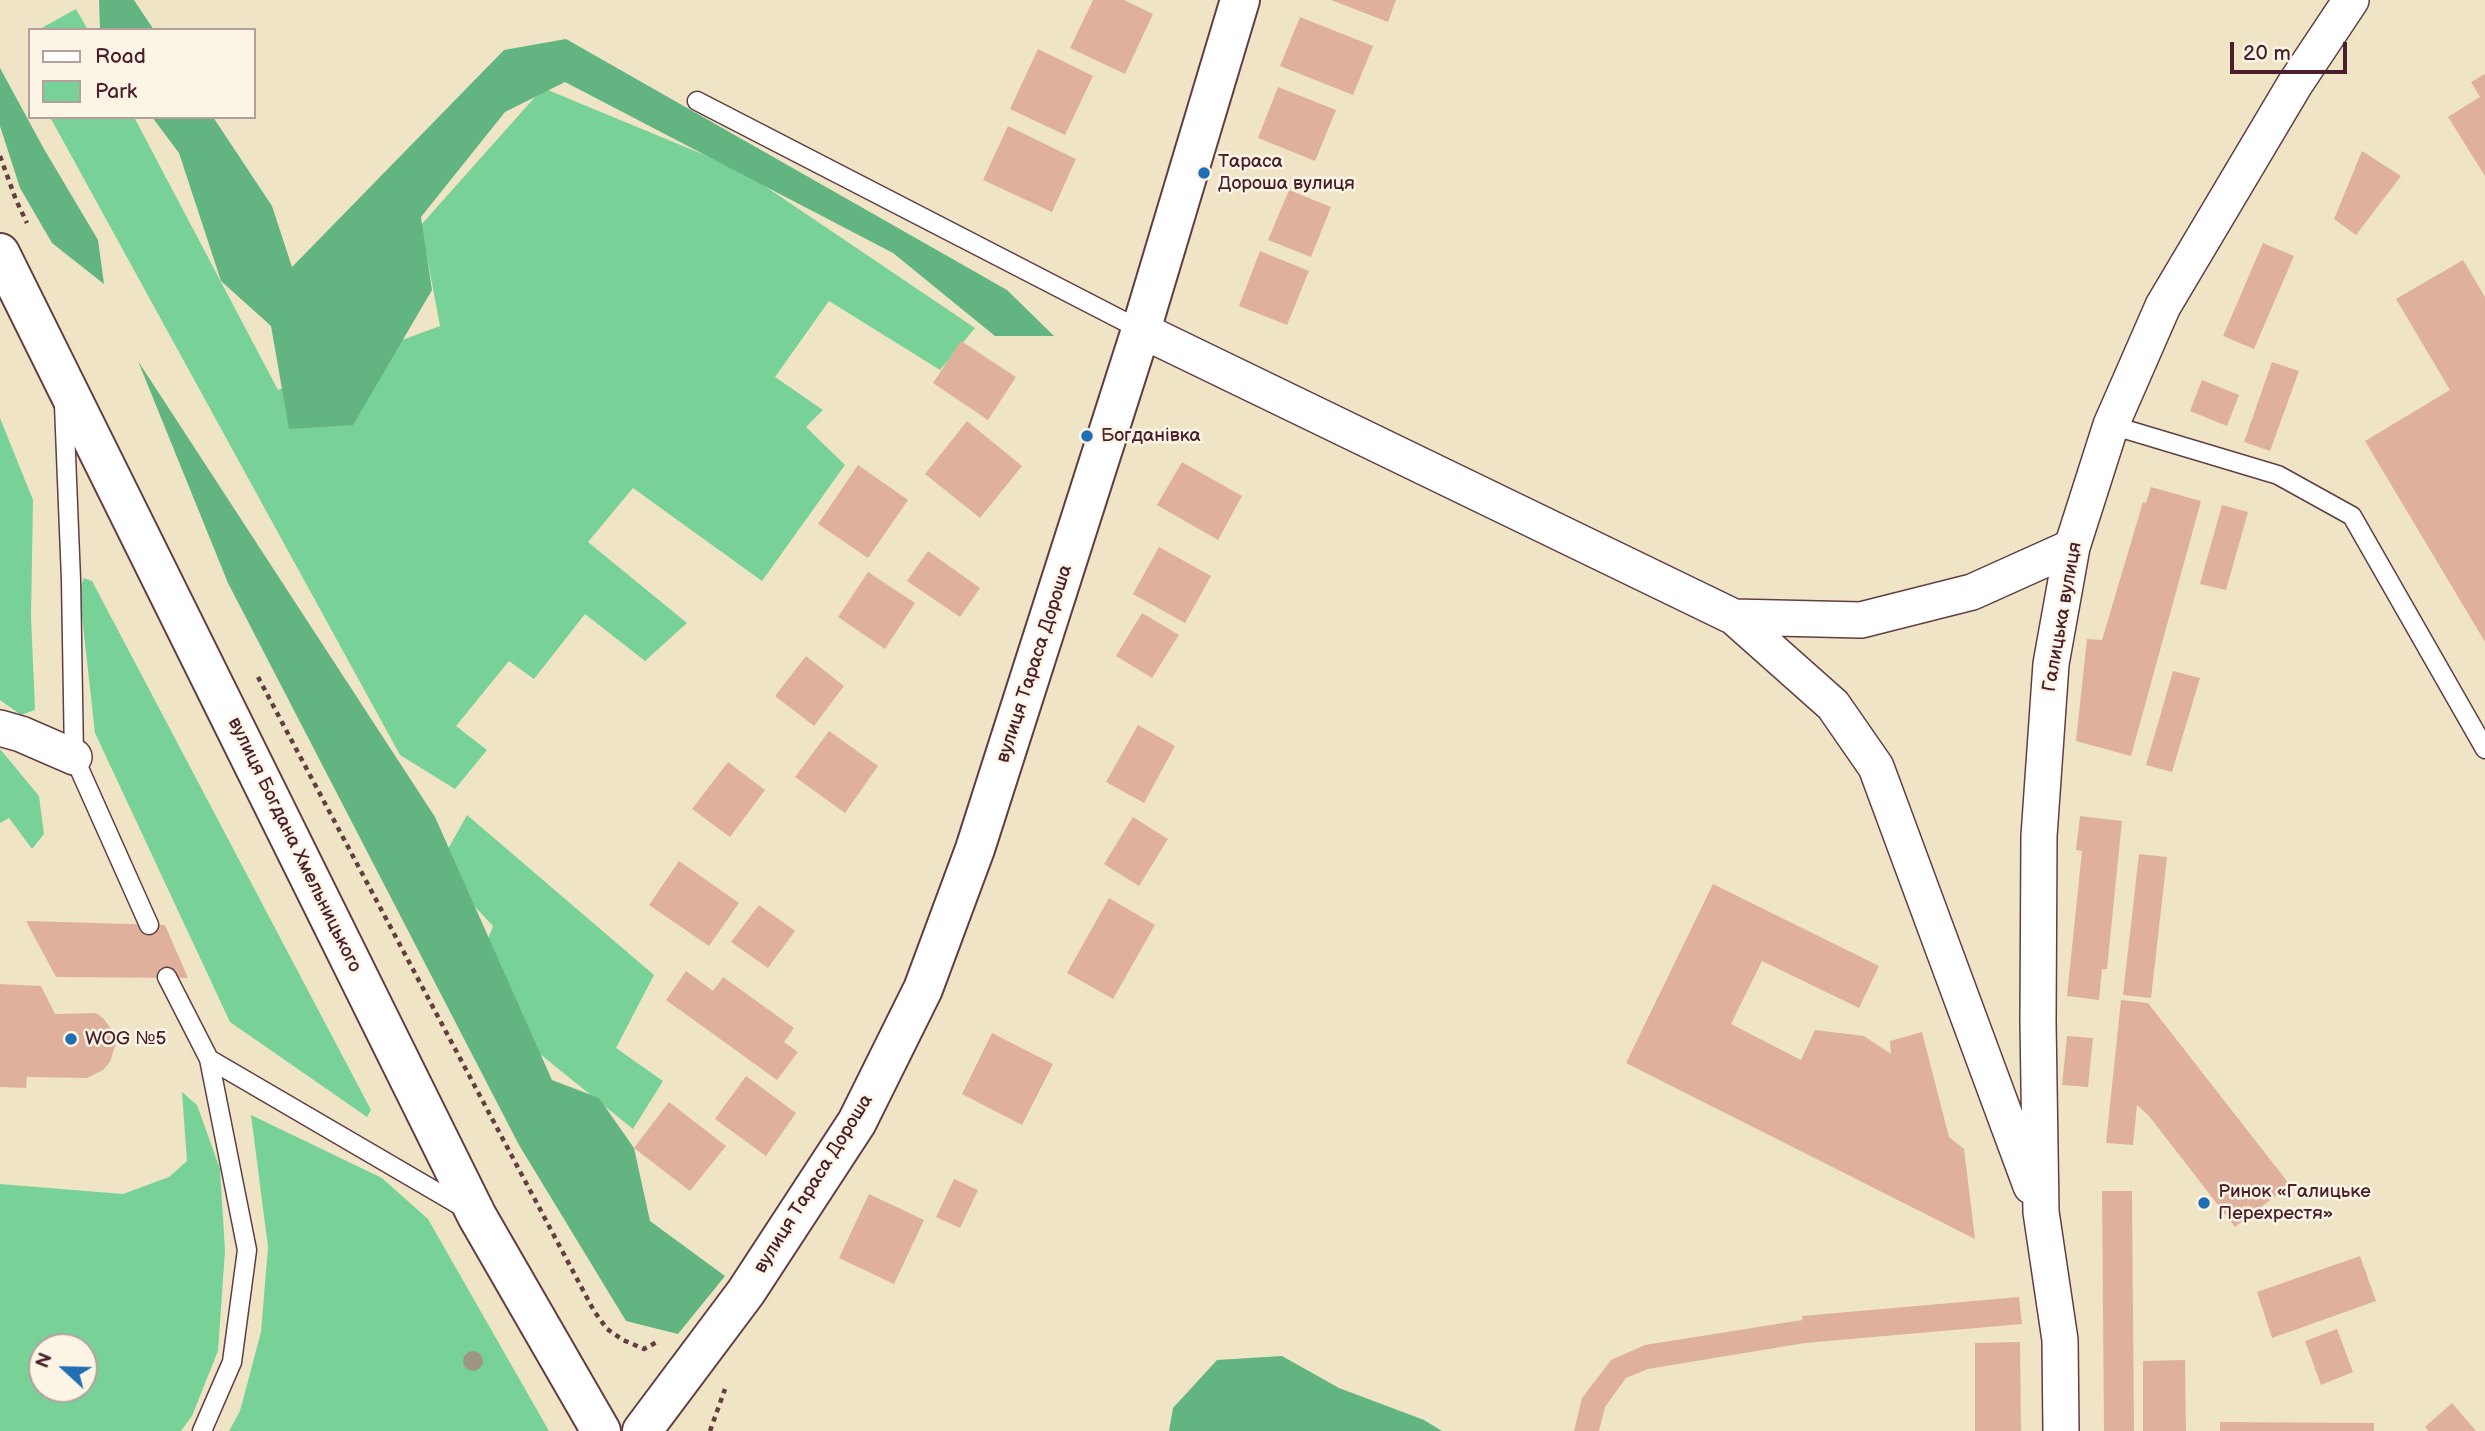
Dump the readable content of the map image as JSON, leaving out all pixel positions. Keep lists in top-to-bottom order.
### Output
{
  "streets": {
    "main road": ["вулиця Тараса Дороша", "вулиця Богдана Хмельницького"],
    "street": ["Галицька вулиця"]
  },
  "places": [
    "Тараса Дороша вулиця",
    "Богданівка",
    "WOG №5",
    "Ринок «Галицьке Перехрестя»"
  ],
  "legend": ["Road", "Park"],
  "scale_bar": "20 m",
  "north": "left"
}
